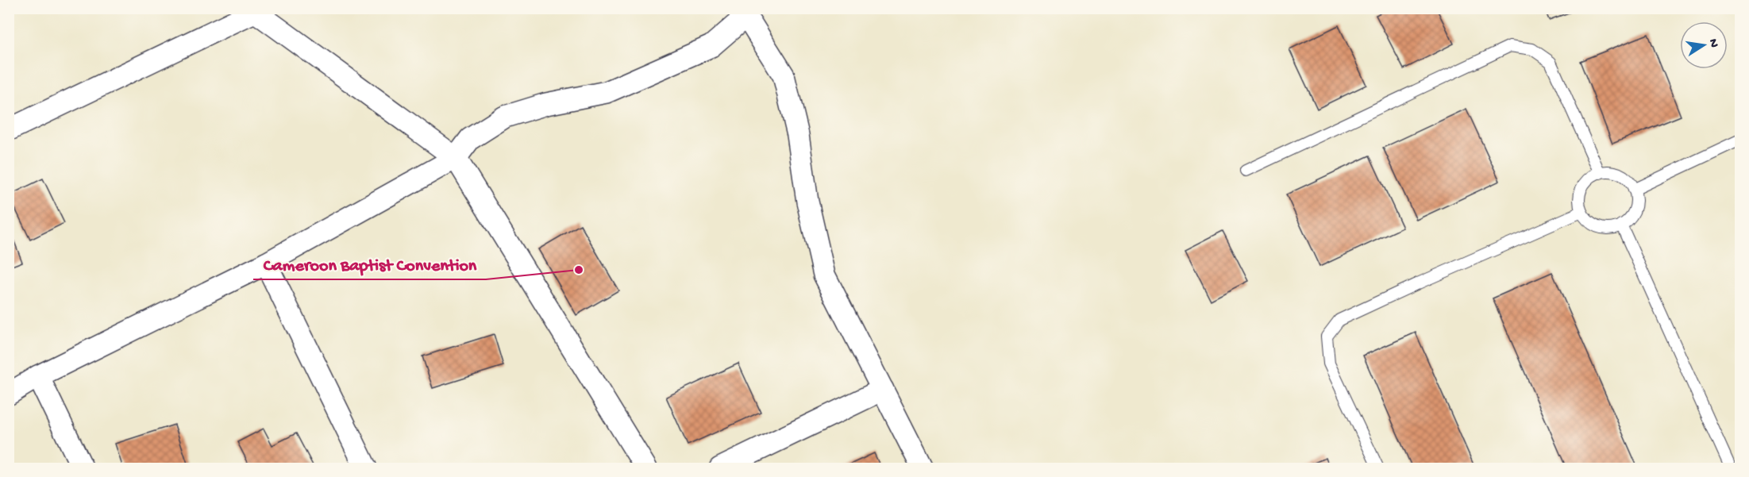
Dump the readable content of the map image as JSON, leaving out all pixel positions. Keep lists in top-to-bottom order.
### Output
{
  "places": ["Cameroon Baptist Convention"],
  "north": "right"
}
